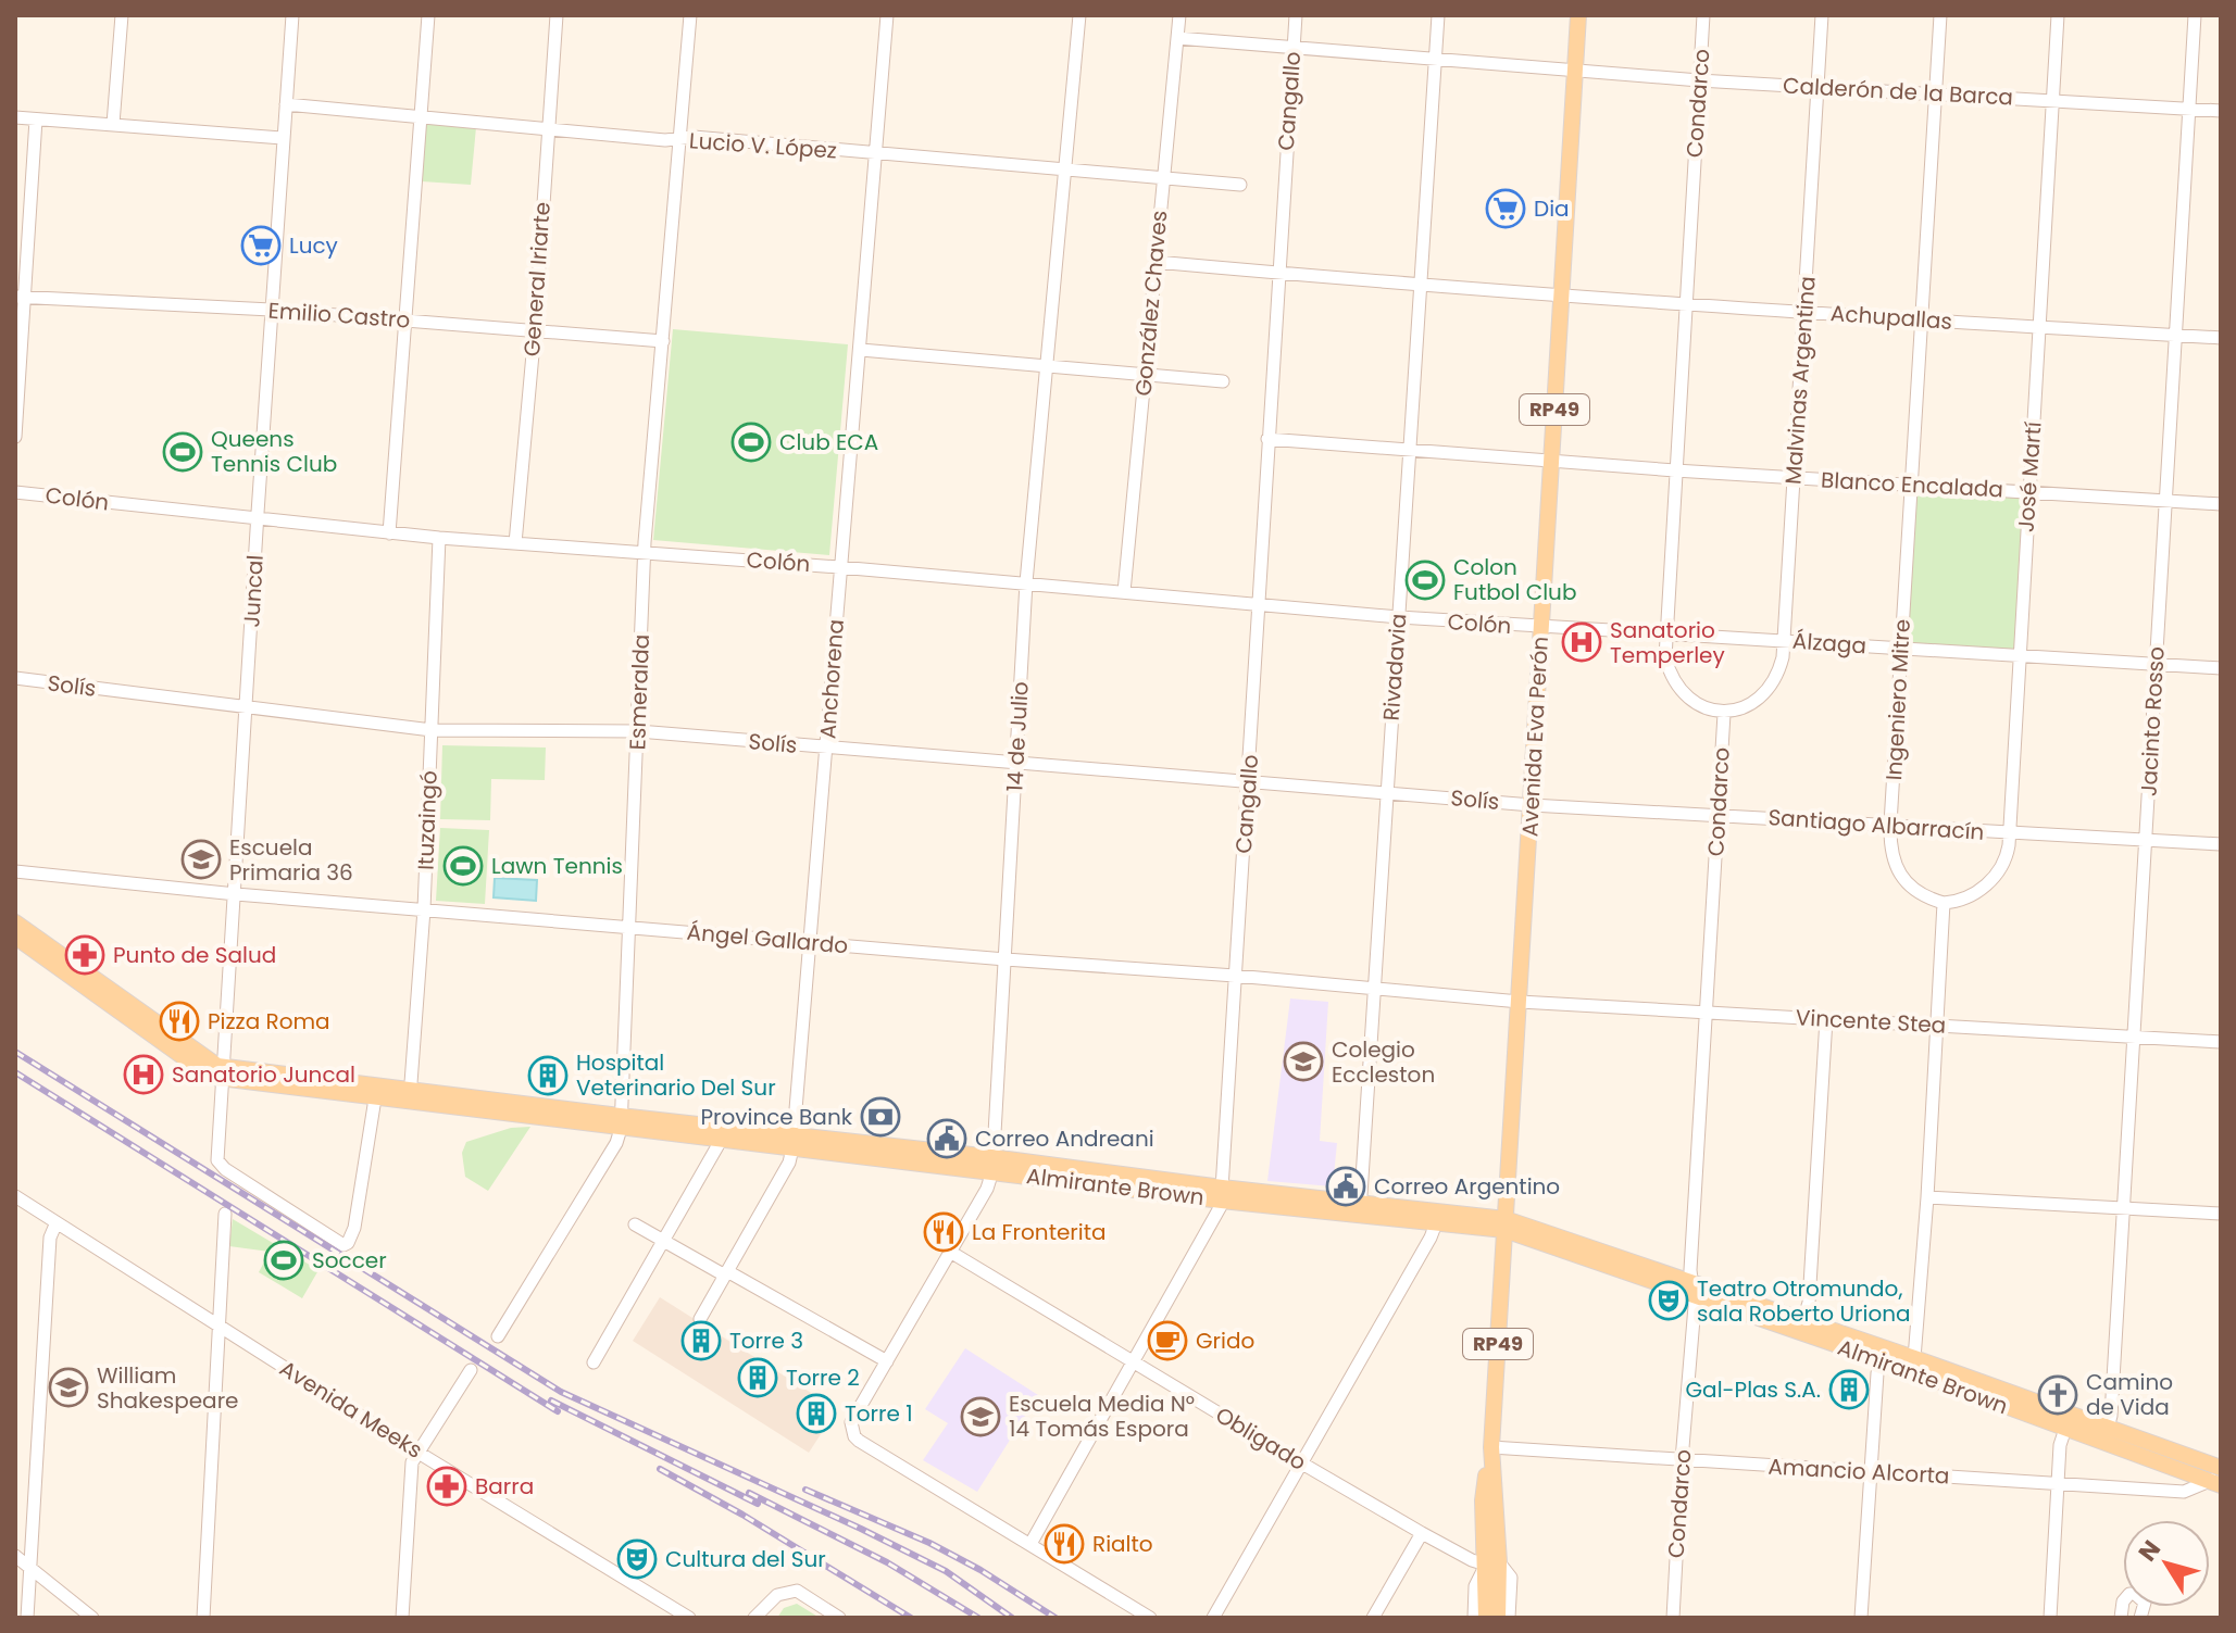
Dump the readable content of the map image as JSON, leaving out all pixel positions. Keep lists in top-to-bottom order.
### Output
{
  "streets": {
    "main road": ["RP49", "Avenida Eva Perón", "Almirante Brown"],
    "street": [
      "Calderón de la Barca",
      "Cangallo",
      "Condarco",
      "Lucio V. López",
      "General Iriarte",
      "González Chaves",
      "Emilio Castro",
      "Achupallas",
      "Malvinas Argentina",
      "José Martí",
      "Blanco Encalada",
      "Colón",
      "Juncal",
      "Álzaga",
      "Rivadavia",
      "Anchorena",
      "Solís",
      "Esmeralda",
      "Ingeniero Mitre",
      "Jacinto Rosso",
      "14 de Julio",
      "Ituzaingó",
      "Santiago Albarracín",
      "Ángel Gallardo",
      "Vincente Stea",
      "Avenida Meeks",
      "Obligado",
      "Amancio Alcorta"
    ]
  },
  "crossings": [
    ["Calderón de la Barca", "Cangallo"],
    ["Calderón de la Barca", "Condarco"],
    ["Calderón de la Barca", "González Chaves"],
    ["Calderón de la Barca", "Malvinas Argentina"],
    ["Calderón de la Barca", "José Martí"],
    ["Calderón de la Barca", "Rivadavia"],
    ["Calderón de la Barca", "Ingeniero Mitre"],
    ["Calderón de la Barca", "Jacinto Rosso"],
    ["Calderón de la Barca", "Avenida Eva Perón"],
    ["Cangallo", "Colón"],
    ["Cangallo", "Solís"],
    ["Cangallo", "14 de Julio"],
    ["Cangallo", "Ángel Gallardo"],
    ["Cangallo", "Almirante Brown"],
    ["Cangallo", "Obligado"],
    ["Condarco", "Achupallas"],
    ["Condarco", "Malvinas Argentina"],
    ["Condarco", "Blanco Encalada"],
    ["Condarco", "Álzaga"],
    ["Condarco", "Santiago Albarracín"],
    ["Condarco", "Vincente Stea"],
    ["Condarco", "Almirante Brown"],
    ["Condarco", "Amancio Alcorta"],
    ["Lucio V. López", "General Iriarte"],
    ["Lucio V. López", "González Chaves"],
    ["Lucio V. López", "Juncal"],
    ["Lucio V. López", "Anchorena"],
    ["Lucio V. López", "Esmeralda"],
    ["Lucio V. López", "14 de Julio"],
    ["General Iriarte", "Emilio Castro"],
    ["General Iriarte", "Colón"],
    ["González Chaves", "Colón"],
    ["Emilio Castro", "Juncal"],
    ["Emilio Castro", "Esmeralda"],
    ["Achupallas", "Malvinas Argentina"],
    ["Achupallas", "José Martí"],
    ["Achupallas", "Ingeniero Mitre"],
    ["Achupallas", "Jacinto Rosso"],
    ["Achupallas", "Avenida Eva Perón"],
    ["Malvinas Argentina", "Blanco Encalada"],
    ["Malvinas Argentina", "Álzaga"],
    ["RP49", "Avenida Eva Perón"],
    ["RP49", "Obligado"],
    ["RP49", "Amancio Alcorta"],
    ["José Martí", "Blanco Encalada"],
    ["José Martí", "Álzaga"],
    ["José Martí", "Ingeniero Mitre"],
    ["José Martí", "Santiago Albarracín"],
    ["Blanco Encalada", "Ingeniero Mitre"],
    ["Blanco Encalada", "Jacinto Rosso"],
    ["Blanco Encalada", "Avenida Eva Perón"],
    ["Colón", "Juncal"],
    ["Colón", "Álzaga"],
    ["Colón", "Rivadavia"],
    ["Colón", "Anchorena"],
    ["Colón", "Esmeralda"],
    ["Colón", "14 de Julio"],
    ["Colón", "Avenida Eva Perón"],
    ["Colón", "Ituzaingó"],
    ["Juncal", "Solís"],
    ["Juncal", "Ángel Gallardo"],
    ["Juncal", "Almirante Brown"],
    ["Álzaga", "Ingeniero Mitre"],
    ["Álzaga", "Jacinto Rosso"],
    ["Álzaga", "Avenida Eva Perón"],
    ["Rivadavia", "Solís"],
    ["Rivadavia", "Ángel Gallardo"],
    ["Rivadavia", "Almirante Brown"],
    ["Anchorena", "Solís"],
    ["Anchorena", "Ángel Gallardo"],
    ["Anchorena", "Almirante Brown"],
    ["Solís", "Esmeralda"],
    ["Solís", "14 de Julio"],
    ["Solís", "Avenida Eva Perón"],
    ["Solís", "Ituzaingó"],
    ["Solís", "Santiago Albarracín"],
    ["Esmeralda", "Ángel Gallardo"],
    ["Esmeralda", "Almirante Brown"],
    ["Ingeniero Mitre", "Santiago Albarracín"],
    ["Jacinto Rosso", "Santiago Albarracín"],
    ["Jacinto Rosso", "Vincente Stea"],
    ["Jacinto Rosso", "Almirante Brown"],
    ["14 de Julio", "Ángel Gallardo"],
    ["14 de Julio", "Almirante Brown"],
    ["14 de Julio", "Obligado"],
    ["Avenida Eva Perón", "Santiago Albarracín"],
    ["Avenida Eva Perón", "Ángel Gallardo"],
    ["Avenida Eva Perón", "Vincente Stea"],
    ["Avenida Eva Perón", "Almirante Brown"],
    ["Avenida Eva Perón", "Amancio Alcorta"],
    ["Ituzaingó", "Ángel Gallardo"],
    ["Ituzaingó", "Almirante Brown"],
    ["Ángel Gallardo", "Vincente Stea"],
    ["Almirante Brown", "Amancio Alcorta"]
  ],
  "places": {
    "supermarket": ["Dia", "Lucy"],
    "sports": [
      "Club ECA",
      "Queens Tennis Club",
      "Colon Futbol Club",
      "Lawn Tennis",
      "Soccer"
    ],
    "hospital": ["Sanatorio Temperley", "Sanatorio Juncal"],
    "school or university": [
      "Escuela Primaria 36",
      "Colegio Eccleston",
      "William Shakespeare",
      "Escuela Media N° 14 Tomás Espora"
    ],
    "pharmacy": ["Punto de Salud", "Barra"],
    "restaurant": ["Pizza Roma", "La Fronterita", "Rialto"],
    "building": [
      "Hospital Veterinario Del Sur",
      "Torre 3",
      "Torre 2",
      "Gal-Plas S.A.",
      "Torre 1"
    ],
    "bank": ["Province Bank"],
    "public building": ["Correo Andreani", "Correo Argentino"],
    "theatre": ["Teatro Otromundo, sala Roberto Uriona", "Cultura del Sur"],
    "cafe": ["Grido"],
    "church": ["Camino de Vida"]
  },
  "north": "top left"
}
